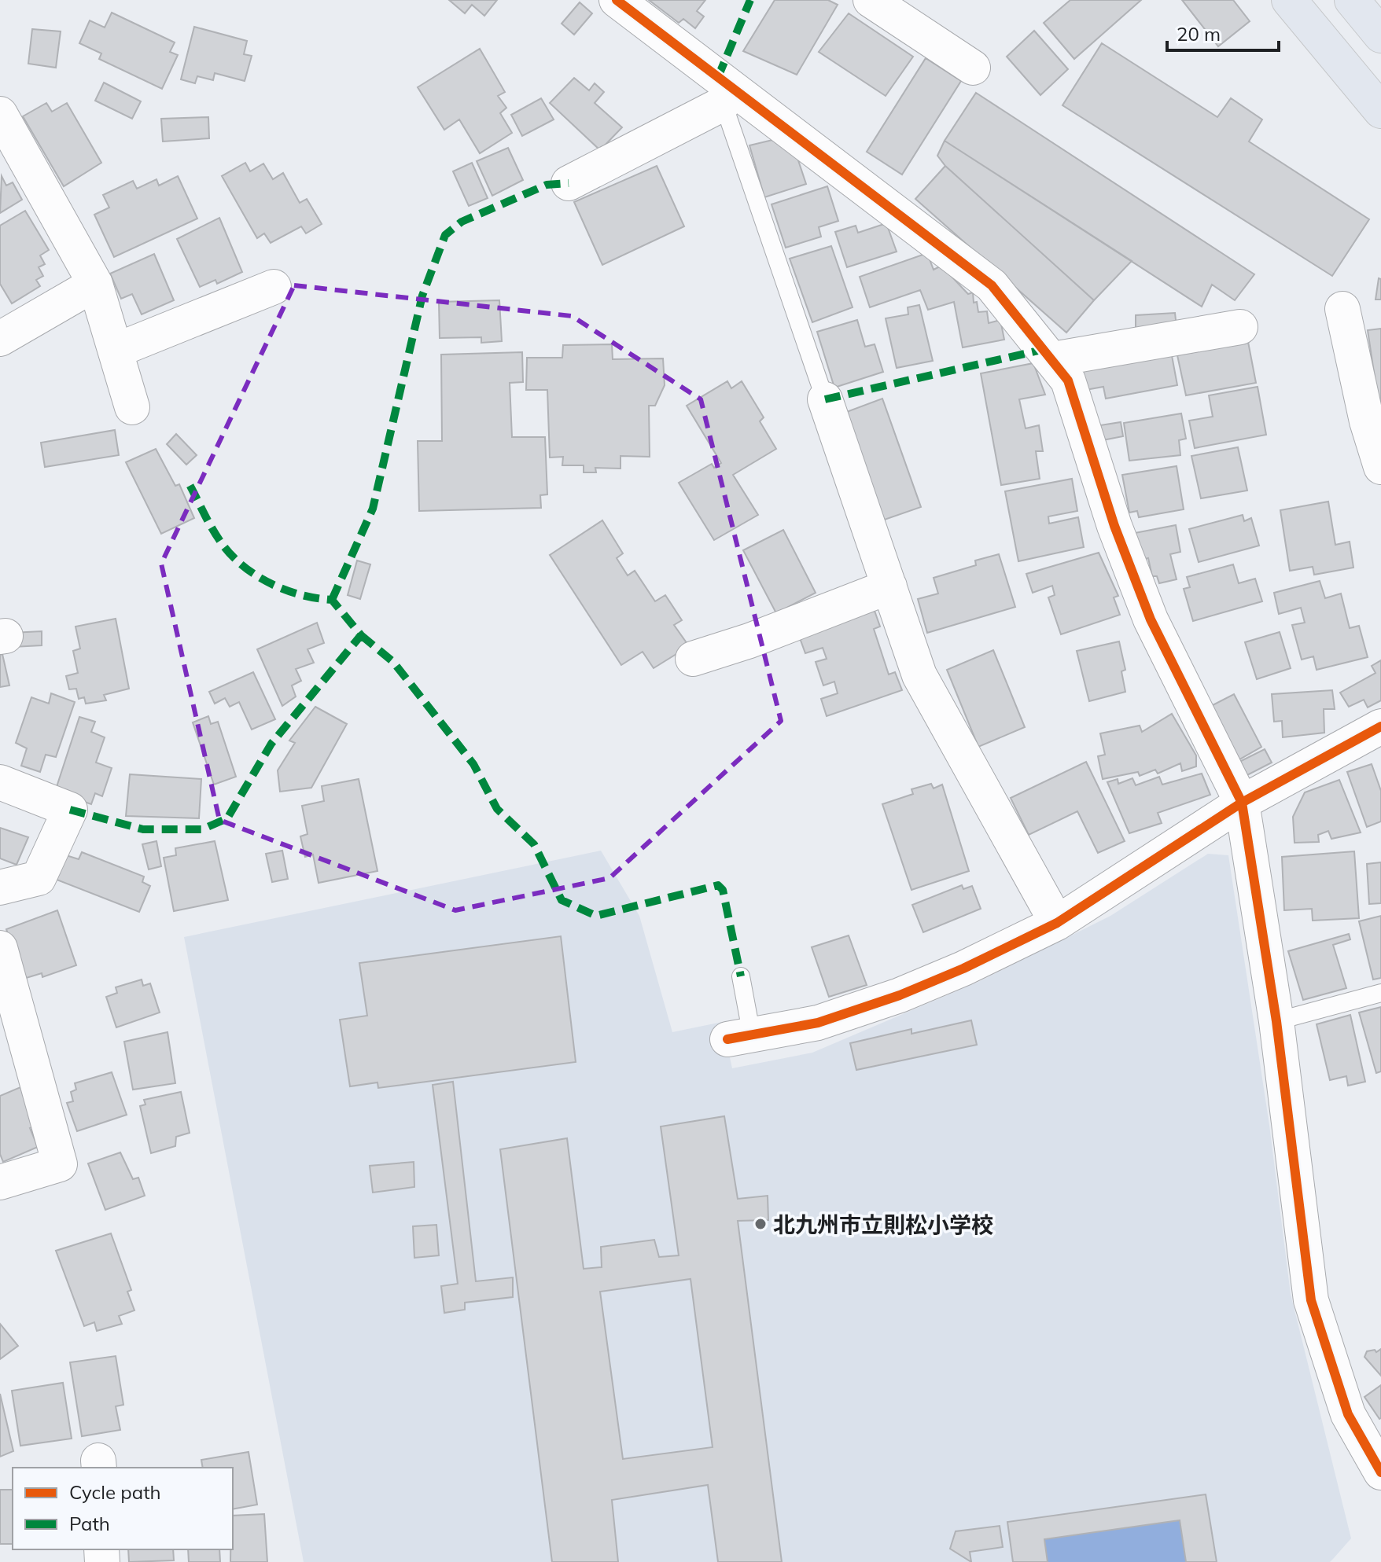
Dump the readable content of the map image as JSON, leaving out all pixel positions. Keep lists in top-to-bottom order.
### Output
{
  "places": ["北九州市立則松小学校"],
  "legend": ["Cycle path", "Path"],
  "scale_bar": "20 m"
}
